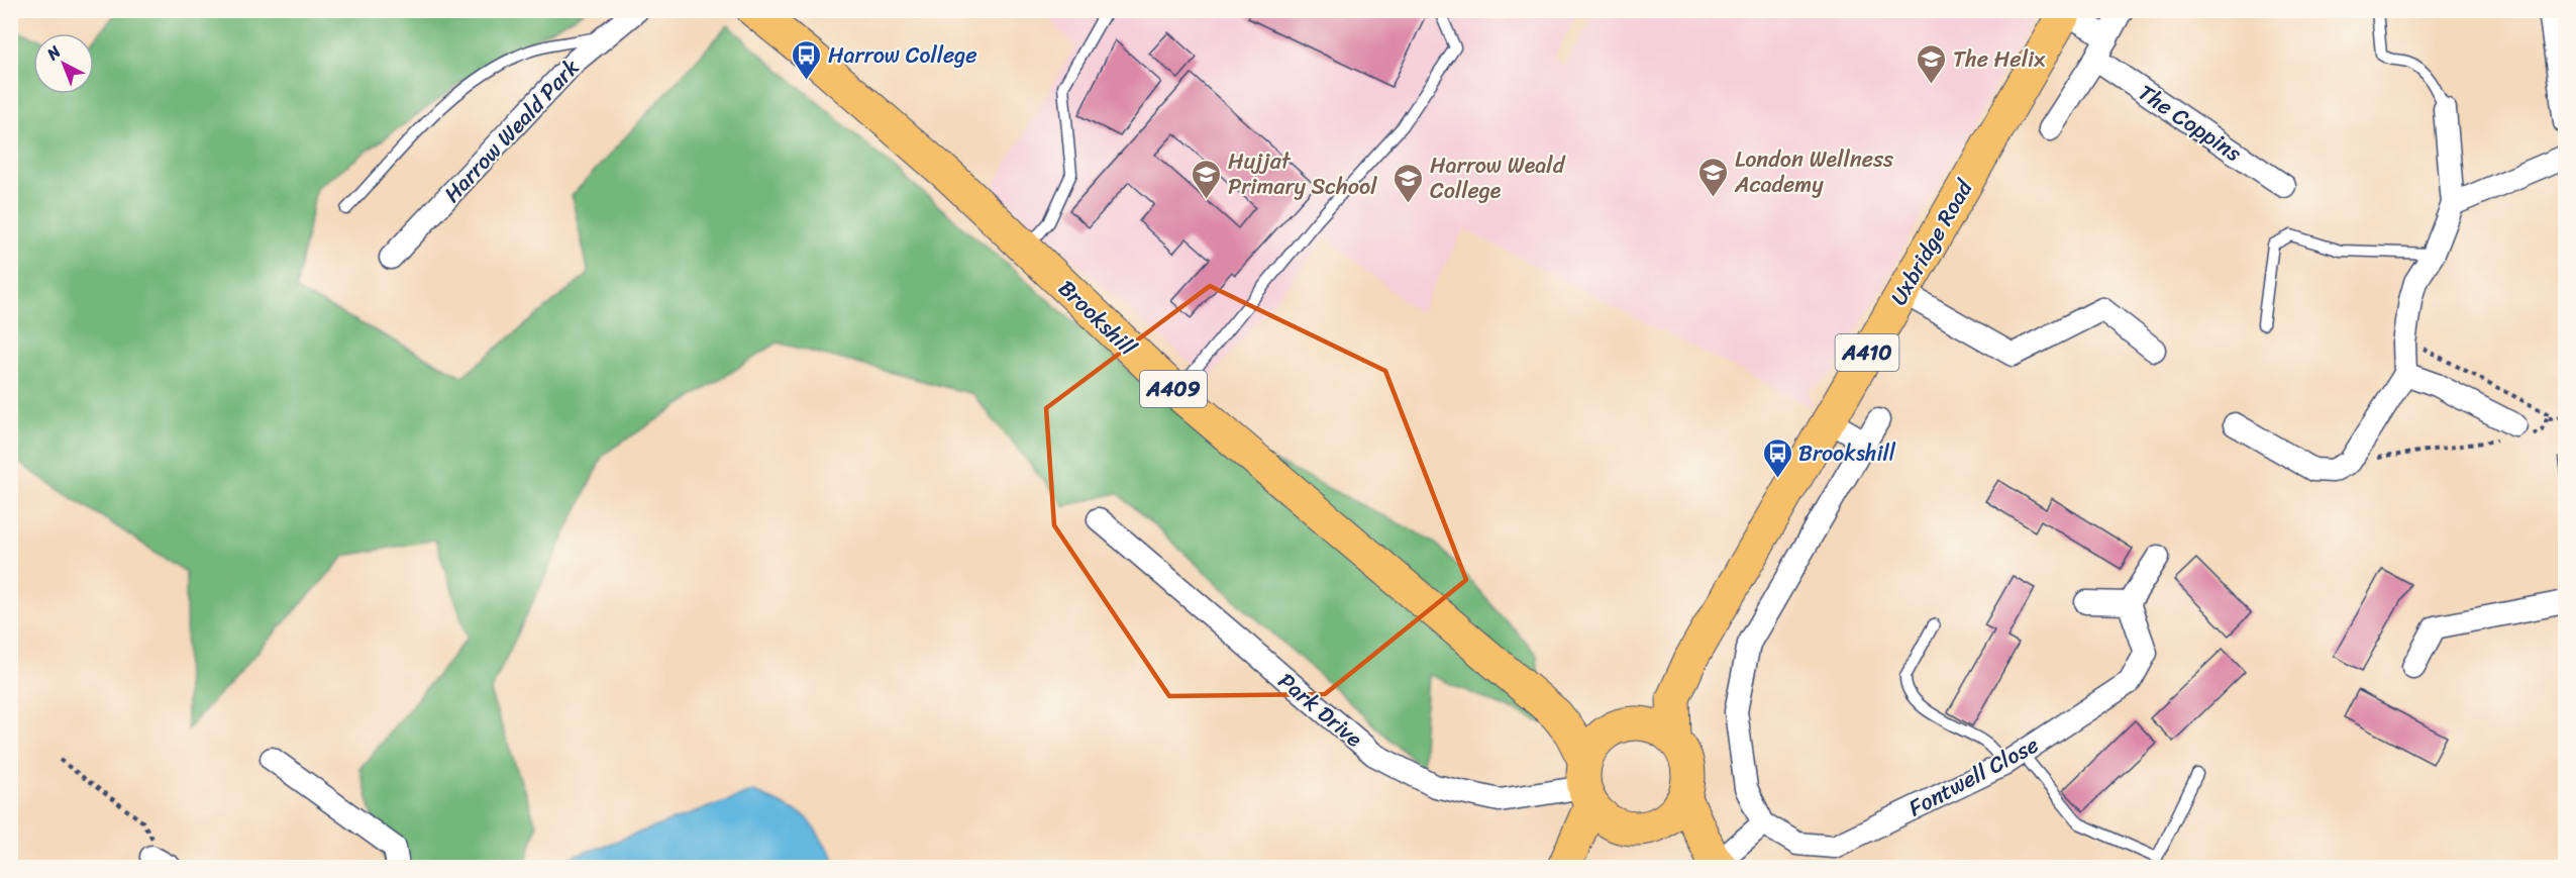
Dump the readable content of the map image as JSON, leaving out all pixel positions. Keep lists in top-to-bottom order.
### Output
{
  "streets": {
    "main road": [
      "Uxbridge Road",
      "Brookshill",
      "A410",
      "A409"
    ],
    "street": [
      "The Coppins",
      "Harrow Weald Park",
      "Park Drive",
      "Fontwell Close"
    ]
  },
  "crossings": [
    ["Uxbridge Road", "Brookshill"],
    ["Uxbridge Road", "Park Drive"],
    ["Brookshill", "Park Drive"]
  ],
  "places": {
    "bus stop": ["Harrow College", "Brookshill"],
    "school or university": [
      "The Helix",
      "London Wellness Academy",
      "Hujjat Primary School",
      "Harrow Weald College"
    ]
  },
  "north": "top left"
}
